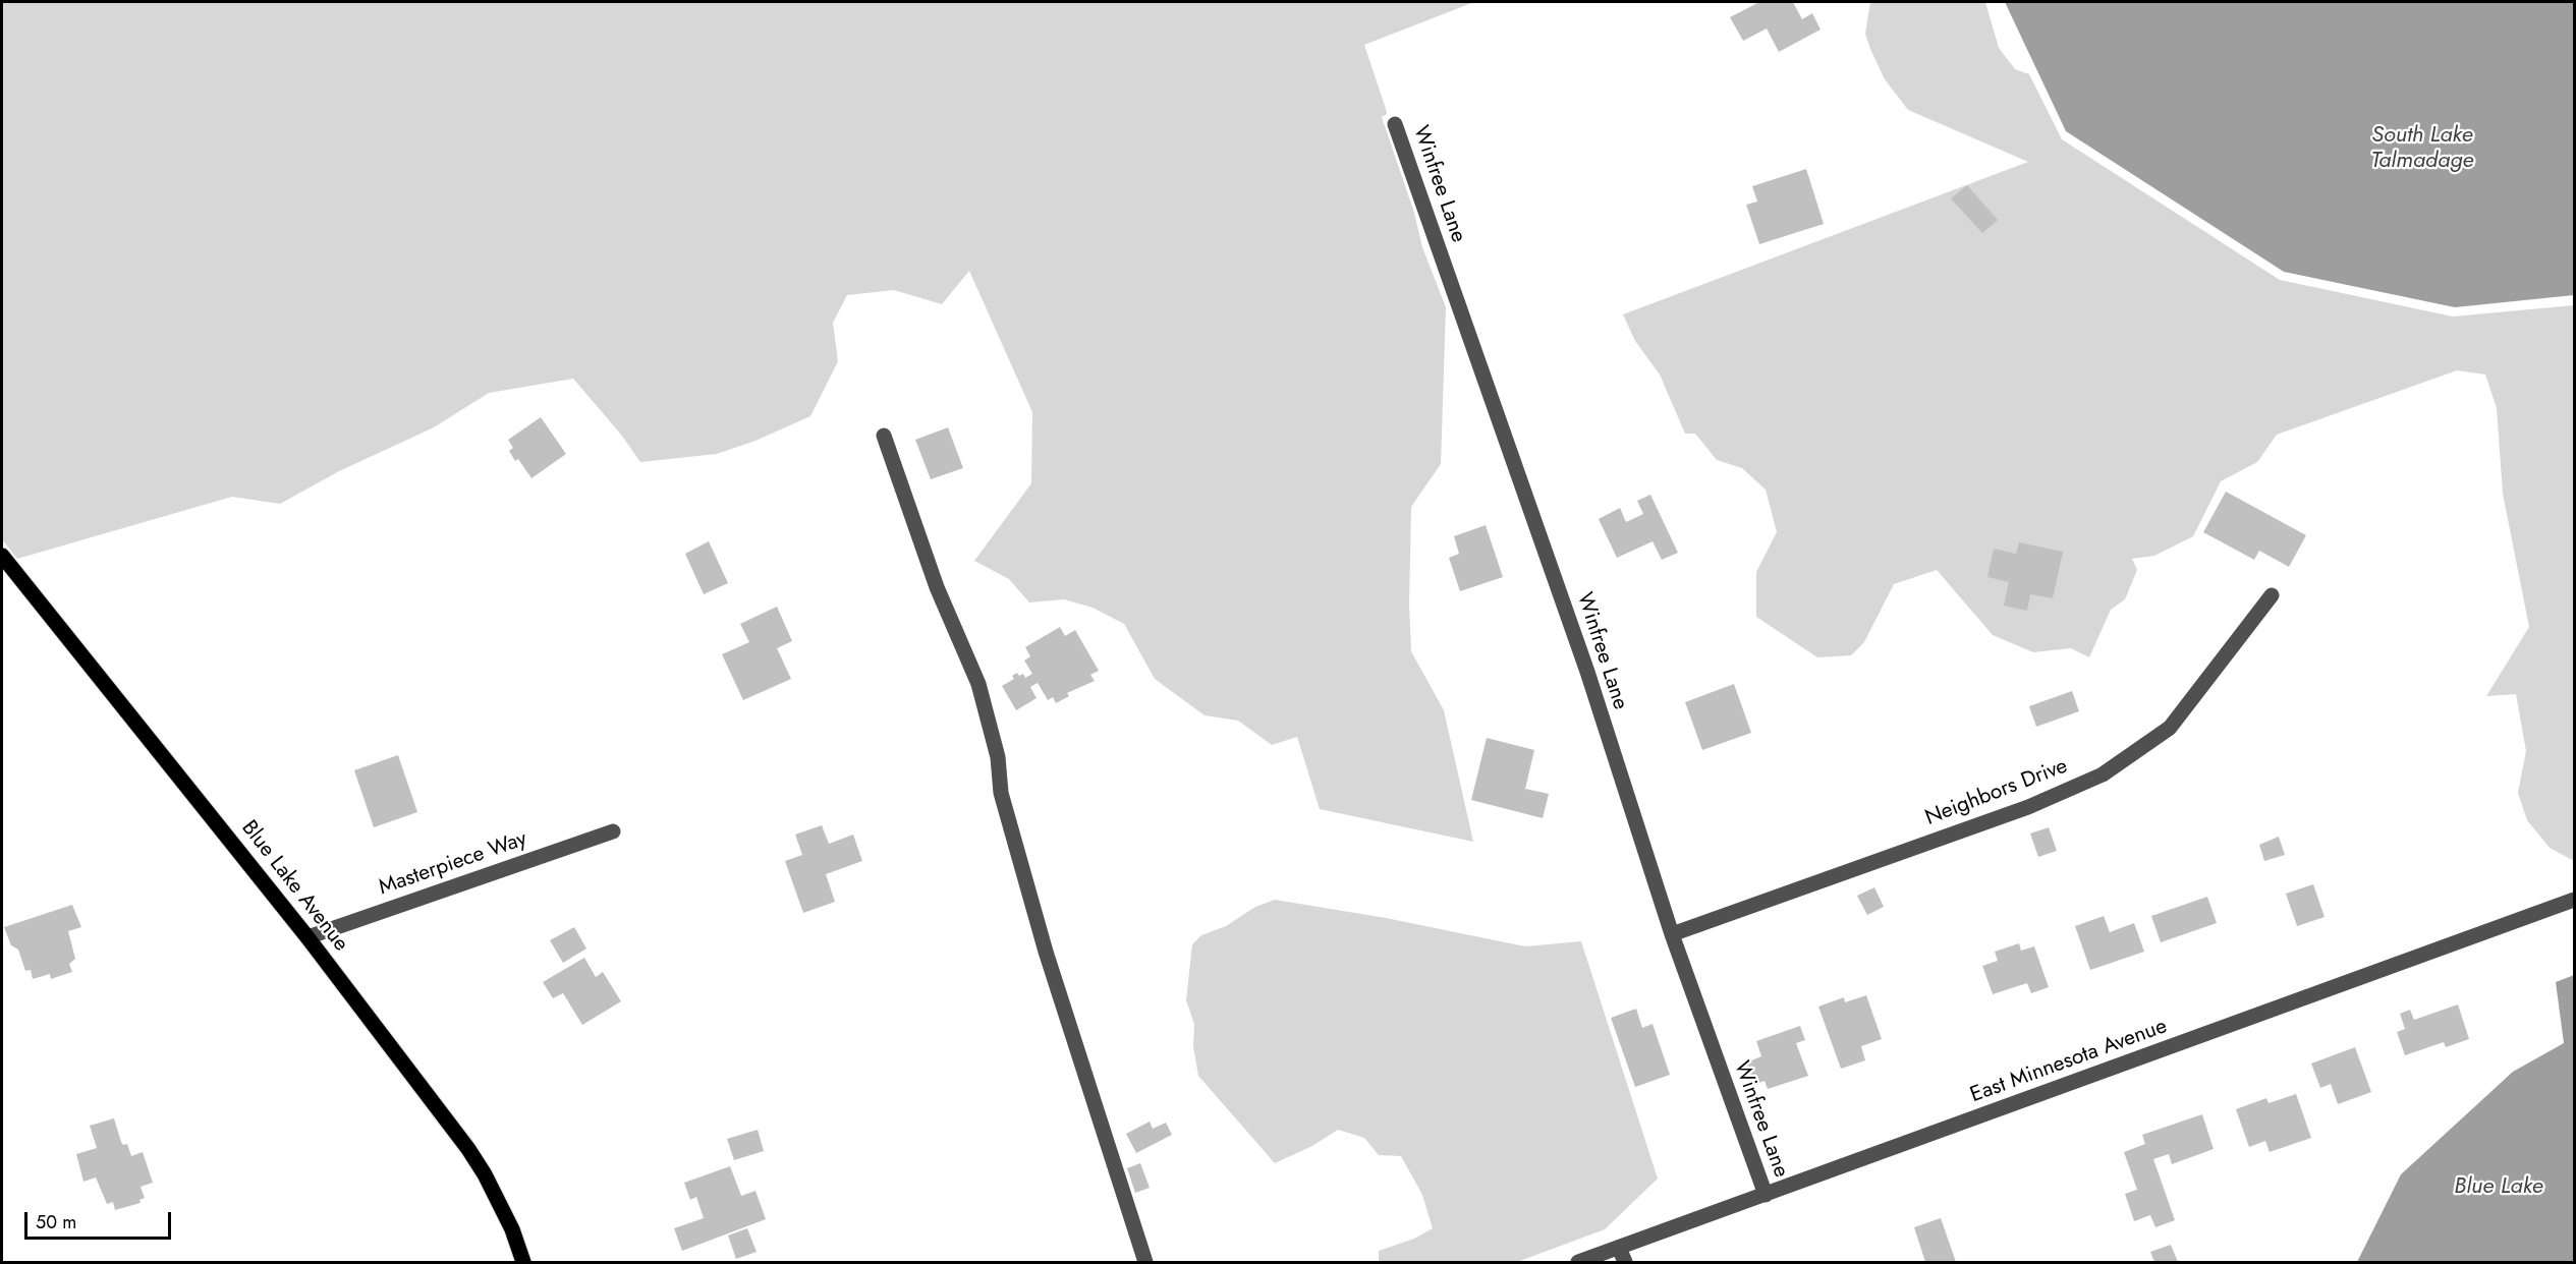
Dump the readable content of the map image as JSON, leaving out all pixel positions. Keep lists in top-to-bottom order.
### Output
{
  "streets": {
    "main road": ["Blue Lake Avenue"],
    "street": [
      "Winfree Lane",
      "Neighbors Drive",
      "Masterpiece Way",
      "East Minnesota Avenue"
    ]
  },
  "crossings": [
    ["Winfree Lane", "Neighbors Drive"],
    ["Winfree Lane", "East Minnesota Avenue"],
    ["Masterpiece Way", "Blue Lake Avenue"]
  ],
  "water": ["South Lake Talmadage", "Blue Lake"],
  "scale_bar": "50 m"
}
